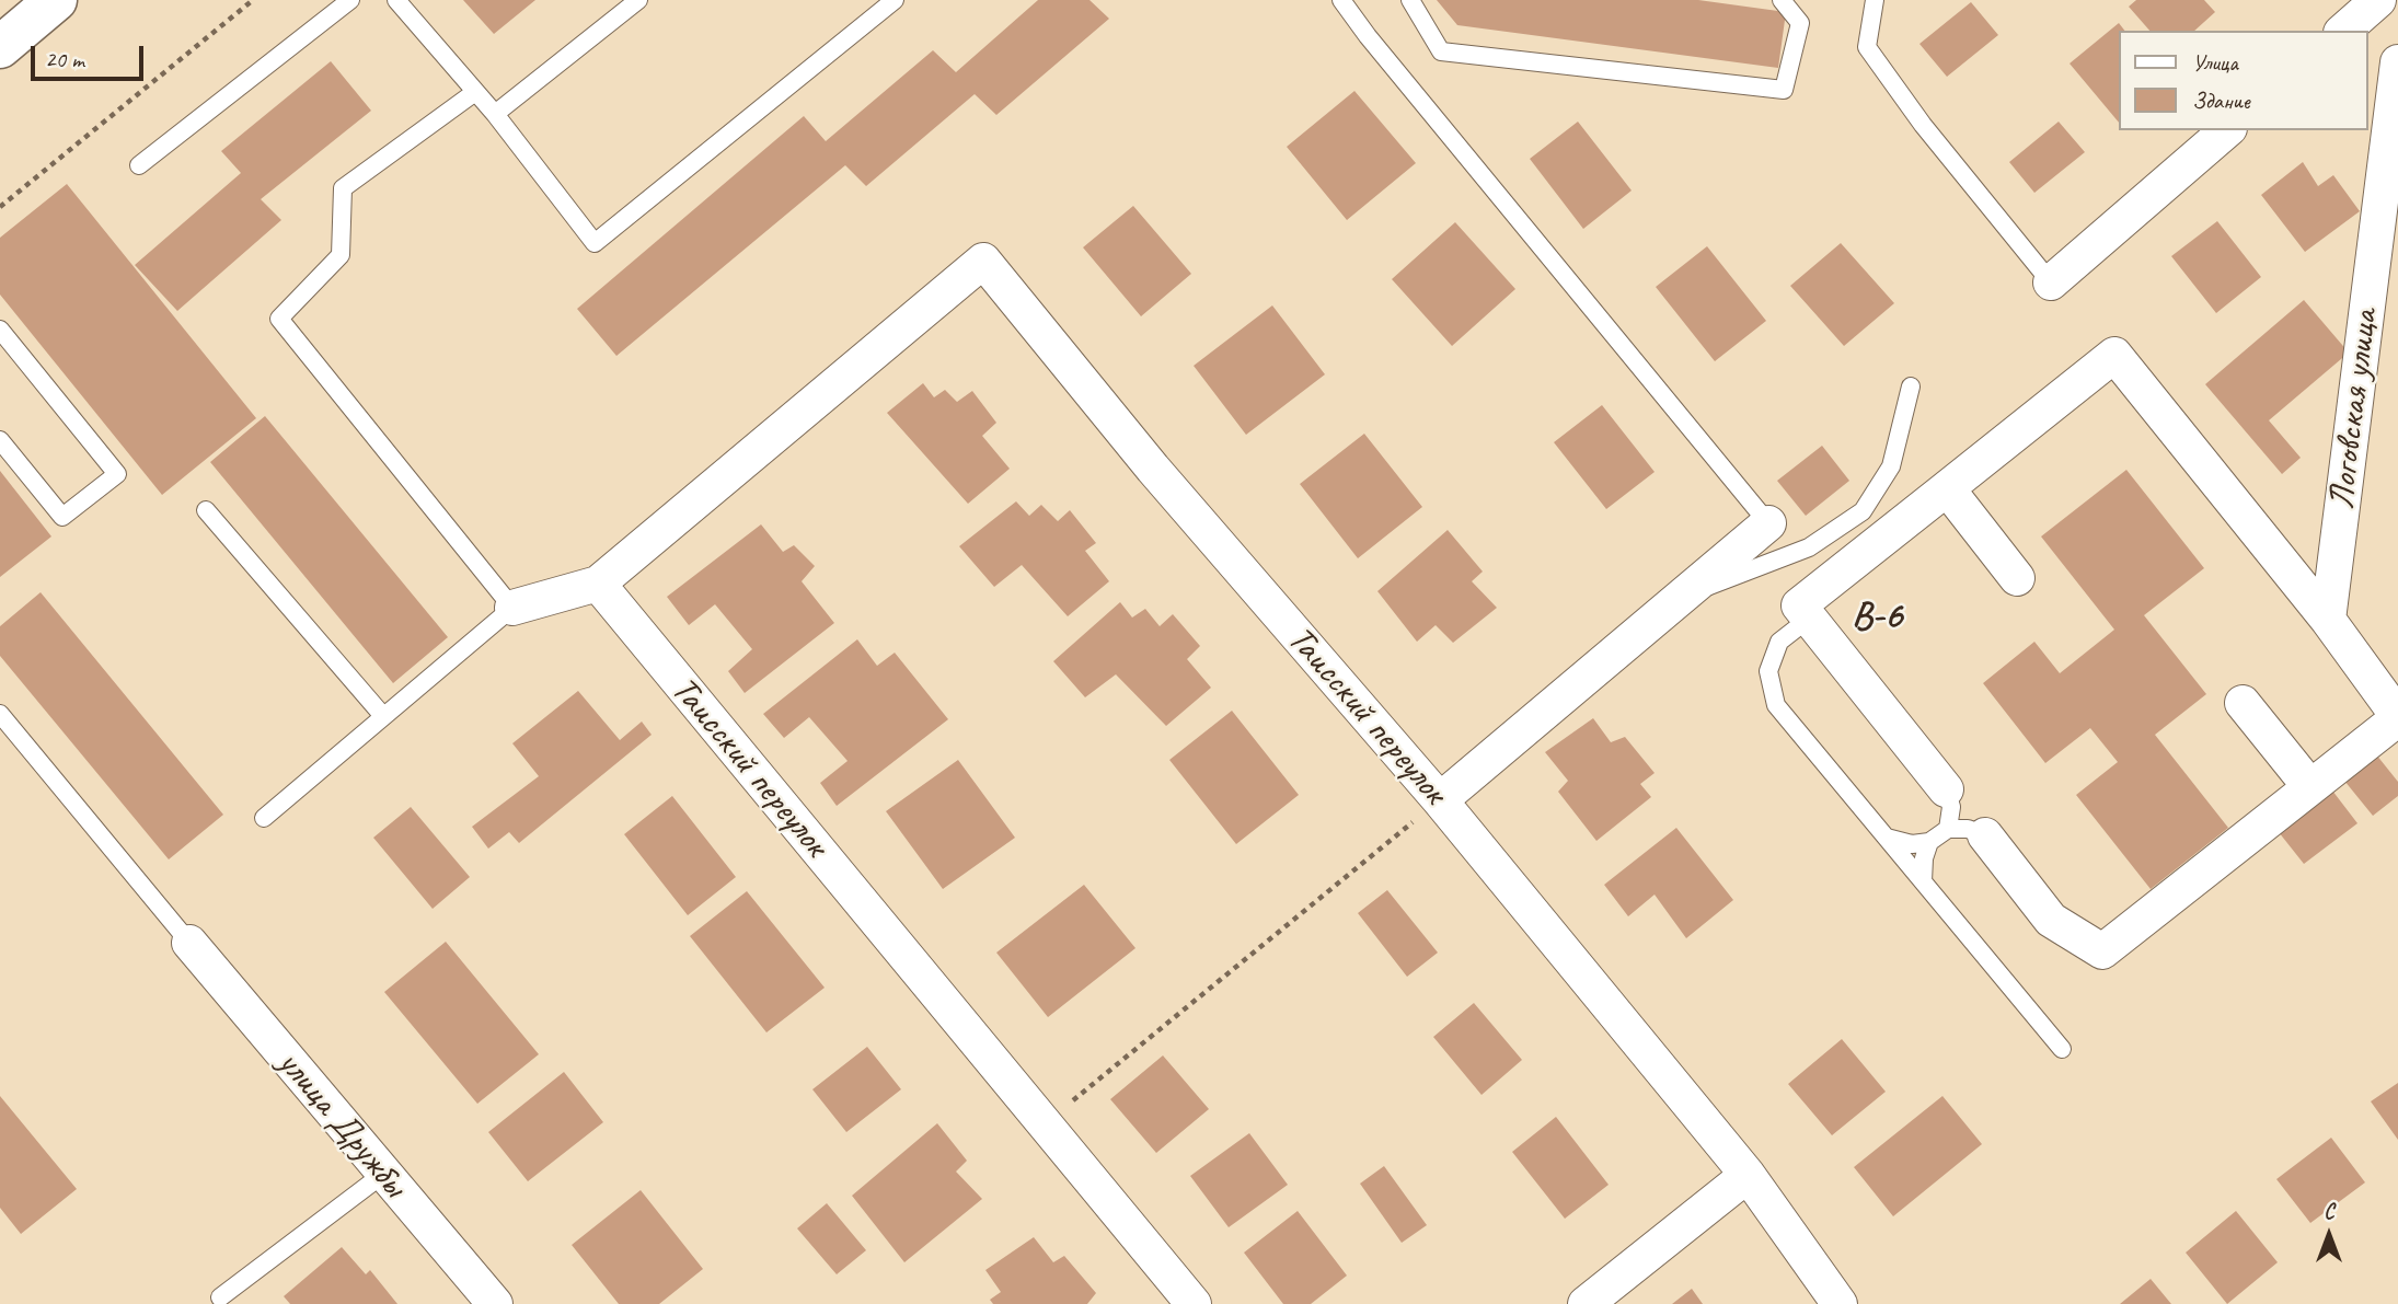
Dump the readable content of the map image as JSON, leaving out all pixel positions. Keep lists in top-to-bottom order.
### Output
{
  "streets": {
    "street": ["Логовская улица", "Таисский переулок", "улица Дружбы"]
  },
  "districts": ["В-6"],
  "legend": ["Улица", "Здание"],
  "scale_bar": "20 m",
  "north": "top"
}
